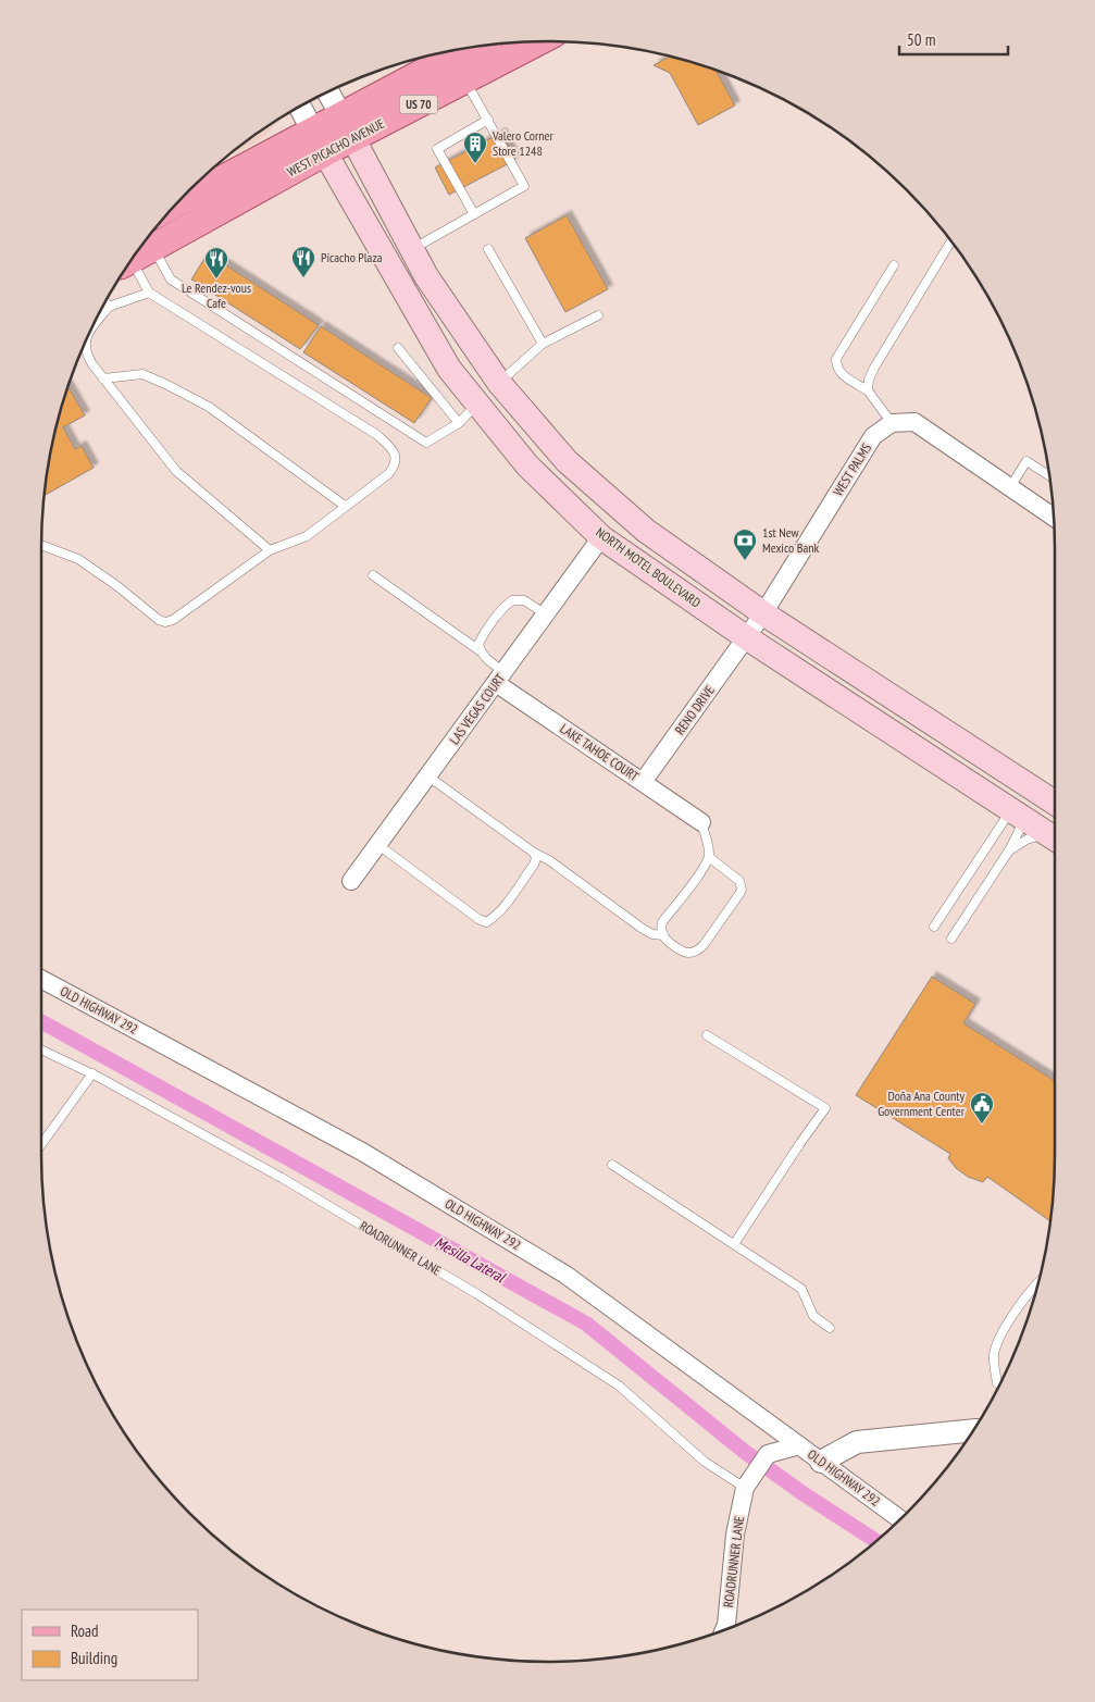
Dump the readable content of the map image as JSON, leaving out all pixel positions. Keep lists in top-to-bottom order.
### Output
{
  "streets": {
    "main road": ["US 70", "WEST PICACHO AVENUE", "NORTH MOTEL BOULEVARD"],
    "street": [
      "WEST PALMS",
      "LAS VEGAS COURT",
      "RENO DRIVE",
      "LAKE TAHOE COURT",
      "OLD HIGHWAY 292",
      "ROADRUNNER LANE"
    ]
  },
  "crossings": [
    ["WEST PICACHO AVENUE", "NORTH MOTEL BOULEVARD"],
    ["WEST PALMS", "NORTH MOTEL BOULEVARD"],
    ["WEST PALMS", "RENO DRIVE"],
    ["NORTH MOTEL BOULEVARD", "LAS VEGAS COURT"],
    ["NORTH MOTEL BOULEVARD", "RENO DRIVE"],
    ["LAS VEGAS COURT", "LAKE TAHOE COURT"],
    ["RENO DRIVE", "LAKE TAHOE COURT"],
    ["OLD HIGHWAY 292", "ROADRUNNER LANE"]
  ],
  "water": ["Mesilla Lateral"],
  "places": {
    "building": ["Valero Corner Store 1248"],
    "restaurant": ["Picacho Plaza", "Le Rendez-vous Cafe"],
    "bank": ["1st New Mexico Bank"],
    "public building": ["Doña Ana County Government Center"]
  },
  "legend": ["Road", "Building"],
  "scale_bar": "50 m"
}
